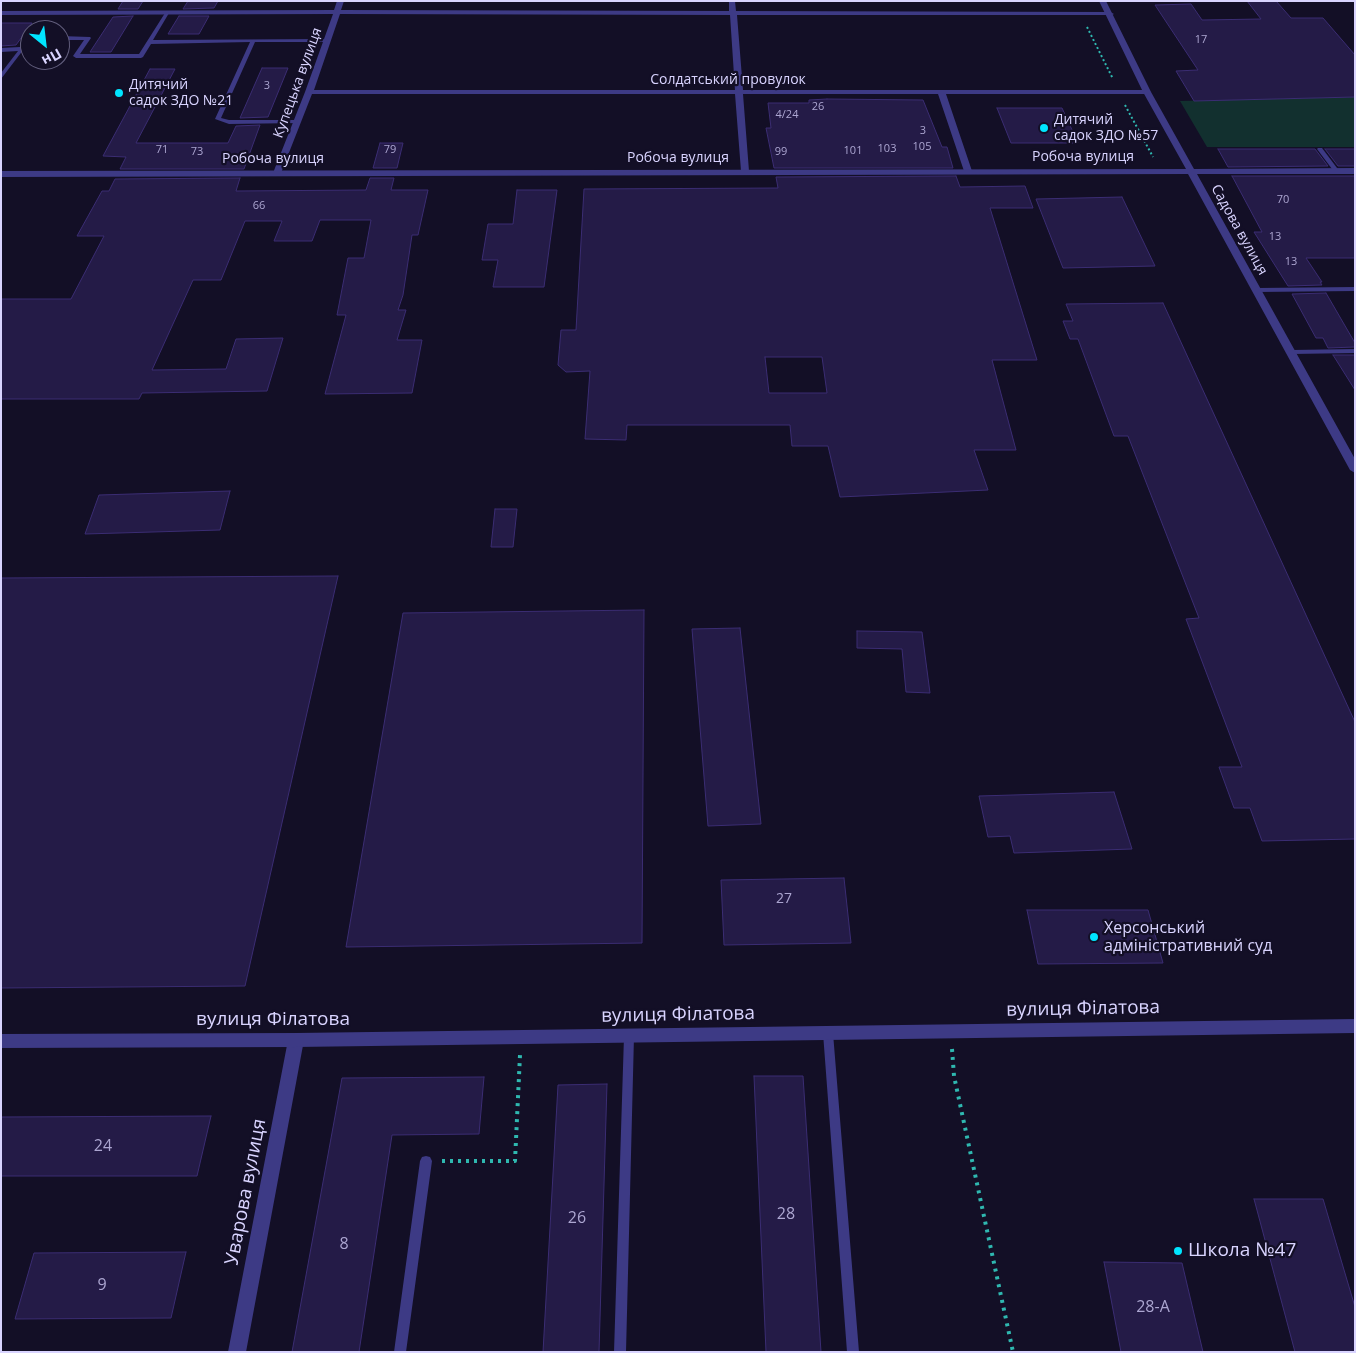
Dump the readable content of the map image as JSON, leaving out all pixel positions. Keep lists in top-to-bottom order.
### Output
{
  "streets": {
    "street": [
      "Солдатський провулок",
      "Купецька вулиця",
      "Робоча вулиця",
      "Садова вулиця",
      "вулиця Філатова",
      "Уварова вулиця"
    ]
  },
  "crossings": [
    ["Солдатський провулок", "Купецька вулиця"],
    ["Солдатський провулок", "Садова вулиця"],
    ["Купецька вулиця", "Робоча вулиця"],
    ["Робоча вулиця", "Садова вулиця"],
    ["вулиця Філатова", "Уварова вулиця"]
  ],
  "places": [
    "Дитячий садок ЗДО №21",
    "Дитячий садок ЗДО №57",
    "Херсонський адміністративний суд",
    "Школа №47"
  ],
  "house_numbers": [
    "17",
    "3",
    "26",
    "4/24",
    "3",
    "105",
    "103",
    "71",
    "79",
    "101",
    "73",
    "99",
    "70",
    "66",
    "13",
    "13",
    "27",
    "24",
    "28",
    "26",
    "8",
    "9",
    "28-А"
  ],
  "north": "bottom right"
}
